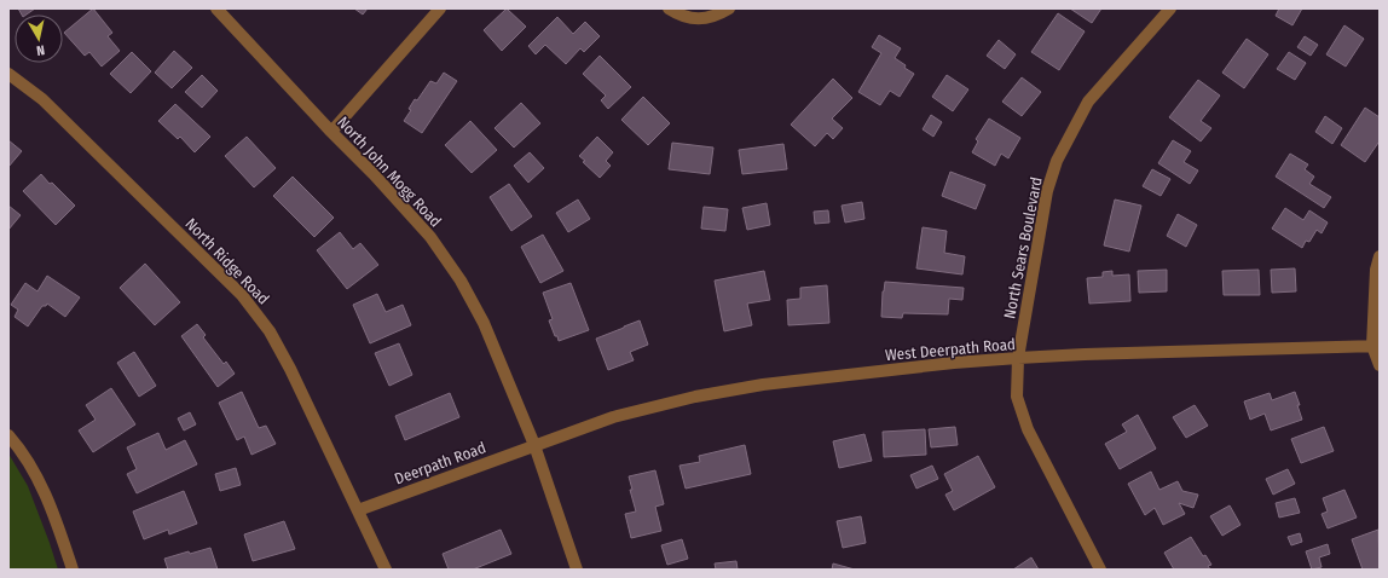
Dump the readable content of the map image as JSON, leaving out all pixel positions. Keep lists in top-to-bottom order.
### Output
{
  "streets": {
    "street": [
      "North John Mogg Road",
      "North Sears Boulevard",
      "North Ridge Road",
      "West Deerpath Road",
      "Deerpath Road"
    ]
  },
  "crossings": [
    ["North John Mogg Road", "West Deerpath Road"],
    ["North John Mogg Road", "Deerpath Road"],
    ["North Sears Boulevard", "West Deerpath Road"],
    ["North Ridge Road", "Deerpath Road"],
    ["West Deerpath Road", "Deerpath Road"]
  ],
  "north": "bottom"
}
